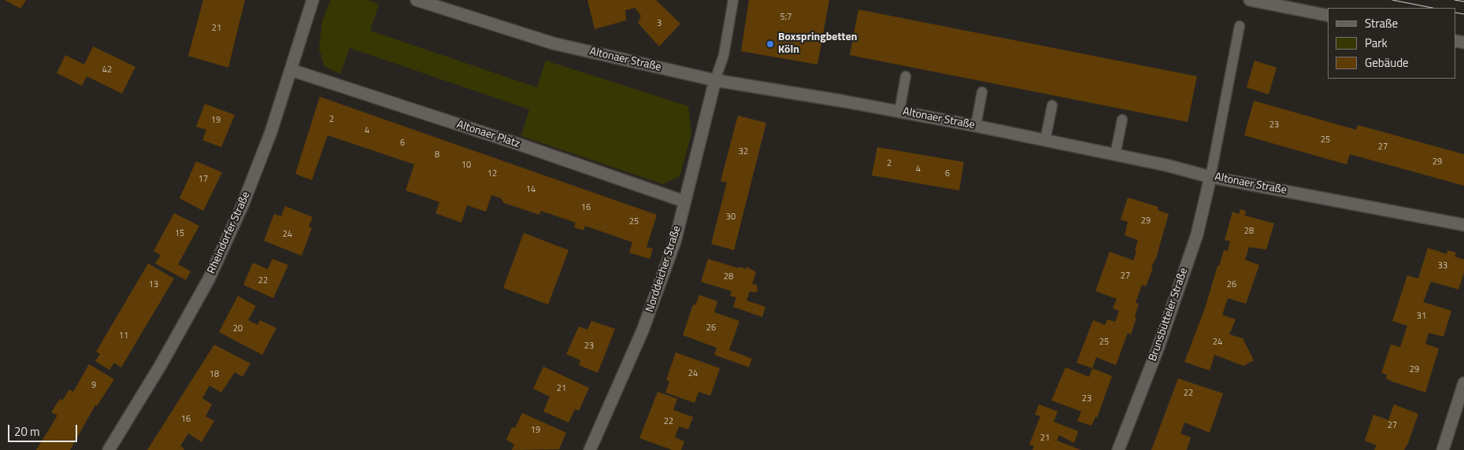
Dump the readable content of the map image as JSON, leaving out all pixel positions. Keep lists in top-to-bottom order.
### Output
{
  "streets": {
    "street": [
      "Altonaer Straße",
      "Altonaer Platz",
      "Rheindorfer Straße",
      "Norddeicher Straße",
      "Brunsbütteler Straße"
    ]
  },
  "crossings": [
    ["Altonaer Straße", "Norddeicher Straße"],
    ["Altonaer Straße", "Brunsbütteler Straße"],
    ["Altonaer Platz", "Rheindorfer Straße"],
    ["Altonaer Platz", "Norddeicher Straße"]
  ],
  "places": ["Boxspringbetten Köln"],
  "house_numbers": [
    "5;7",
    "3",
    "21",
    "42",
    "2",
    "19",
    "23",
    "4",
    "25",
    "6",
    "27",
    "32",
    "8",
    "29",
    "2",
    "10",
    "4",
    "12",
    "6",
    "17",
    "14",
    "16",
    "30",
    "29",
    "25",
    "28",
    "15",
    "24",
    "33",
    "27",
    "28",
    "22",
    "13",
    "26",
    "31",
    "26",
    "20",
    "11",
    "25",
    "24",
    "23",
    "29",
    "24",
    "18",
    "9",
    "21",
    "22",
    "23",
    "16",
    "22",
    "27",
    "19",
    "21"
  ],
  "legend": ["Straße", "Park", "Gebäude"],
  "scale_bar": "20 m"
}
